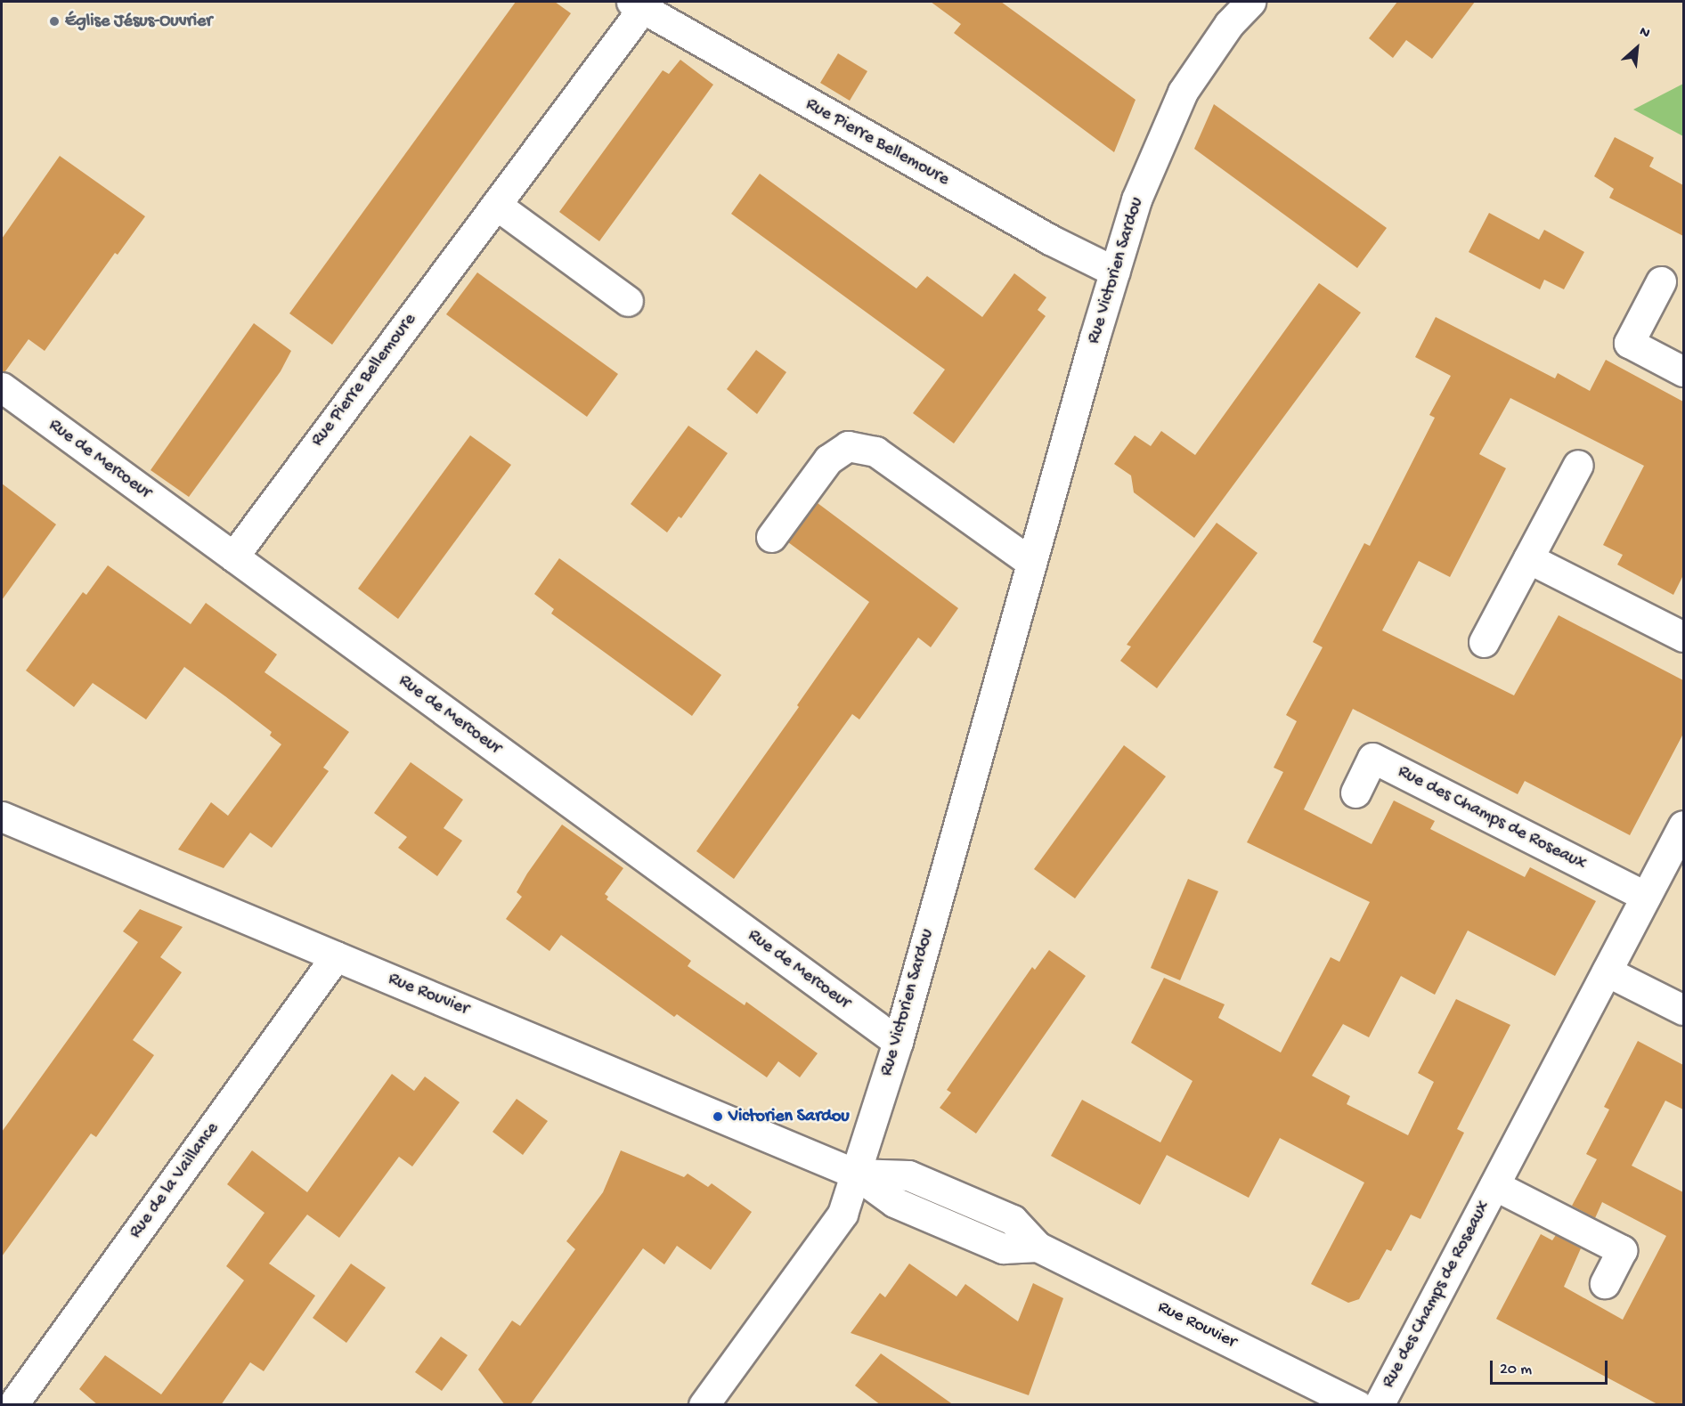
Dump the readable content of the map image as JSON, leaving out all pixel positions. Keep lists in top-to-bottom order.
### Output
{
  "streets": {
    "street": [
      "Rue Pierre Bellemoure",
      "Rue Victorien Sardou",
      "Rue de Mercoeur",
      "Rue des Champs de Roseaux",
      "Rue Rouvier",
      "Rue de la Vaillance"
    ]
  },
  "crossings": [
    ["Rue Pierre Bellemoure", "Rue Victorien Sardou"],
    ["Rue Pierre Bellemoure", "Rue de Mercoeur"],
    ["Rue Victorien Sardou", "Rue de Mercoeur"],
    ["Rue Victorien Sardou", "Rue Rouvier"],
    ["Rue Rouvier", "Rue de la Vaillance"]
  ],
  "places": ["Église Jésus-Ouvrier", "Victorien Sardou"],
  "scale_bar": "20 m",
  "north": "top right"
}
